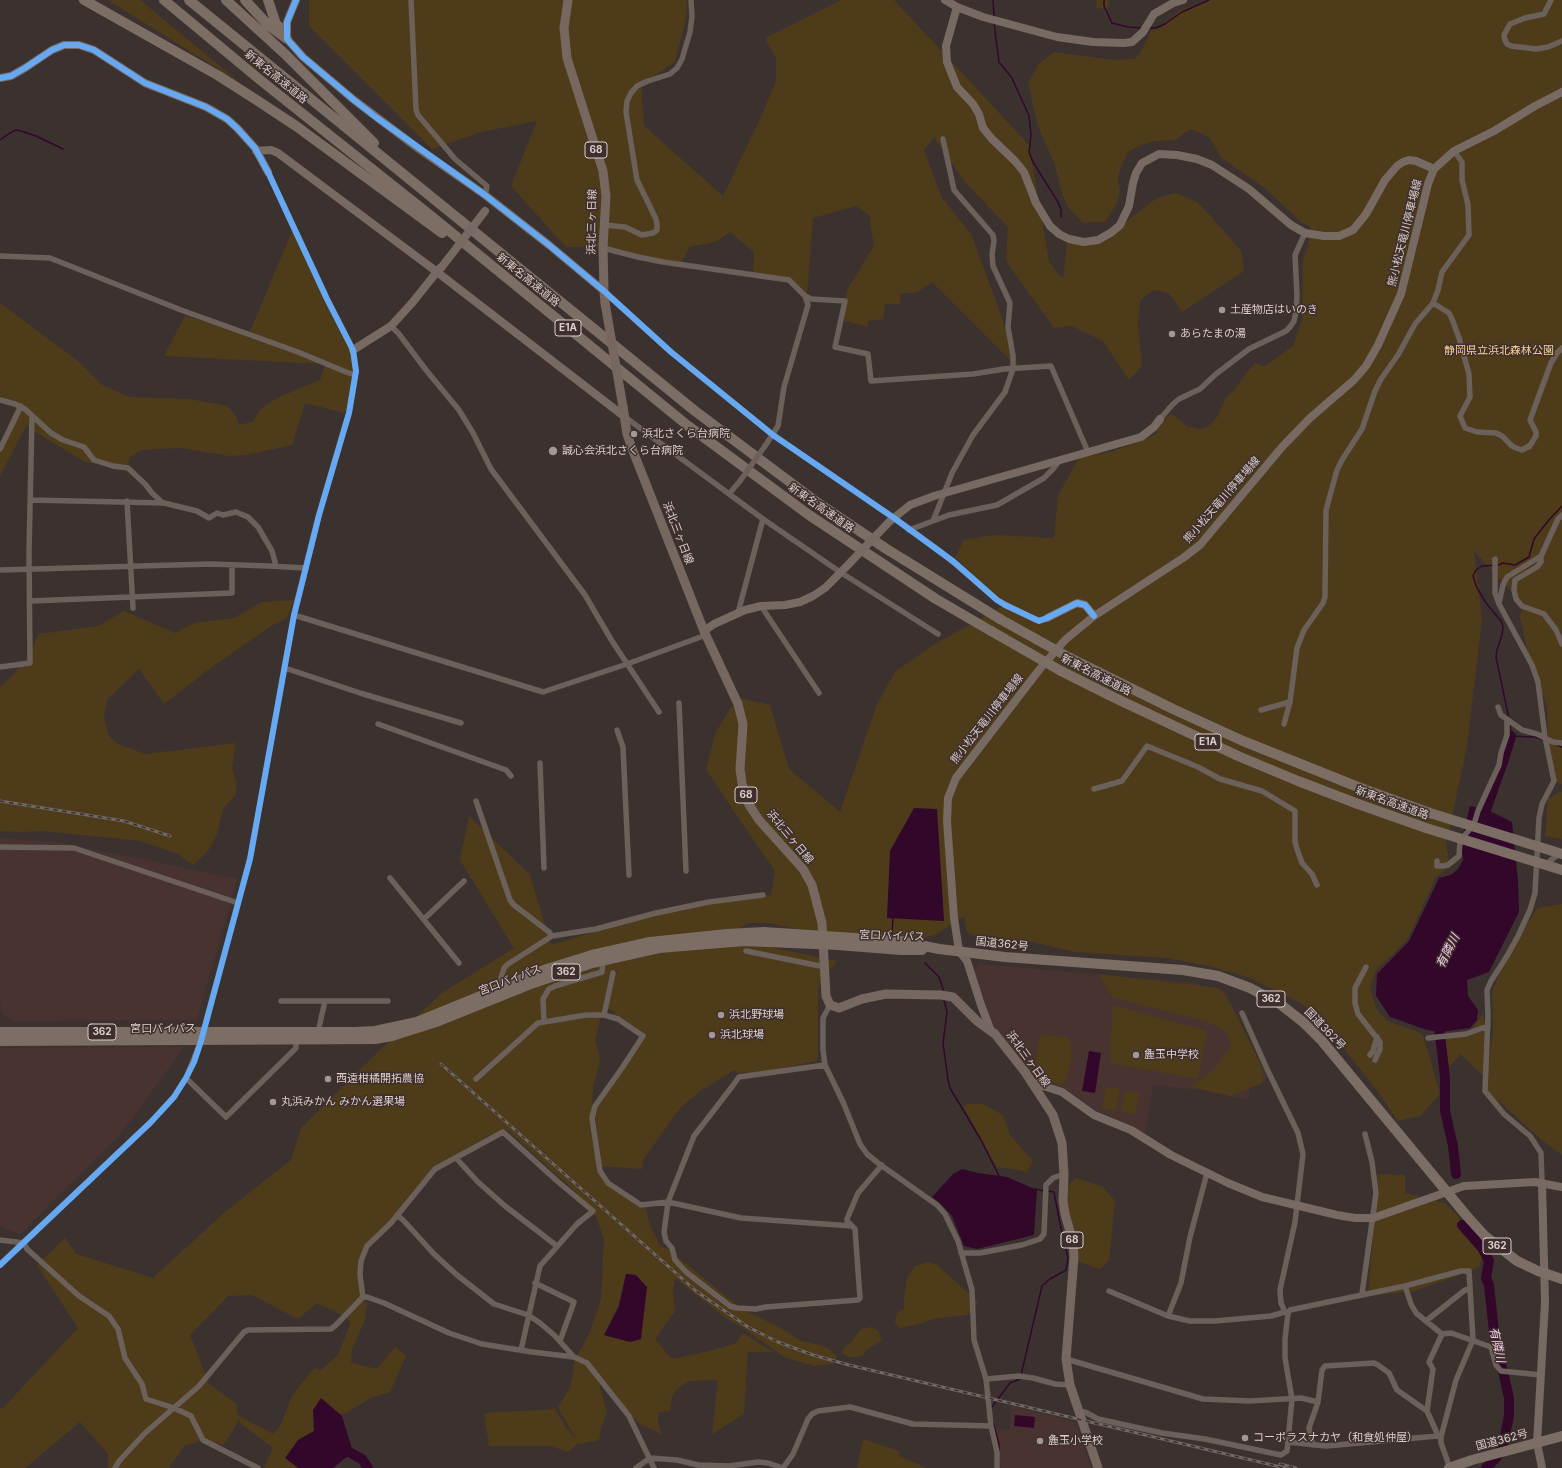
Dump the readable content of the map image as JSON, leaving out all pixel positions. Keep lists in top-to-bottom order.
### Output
{
  "streets": {
    "highway": [
      "新東名高速道路",
      "E1A",
      "宮口バイパス",
      "国道362号",
      "362"
    ],
    "main road": ["68", "浜北三ヶ日線"],
    "street": ["熊小松天竜川停車場線"]
  },
  "crossings": [
    ["浜北三ヶ日線", "熊小松天竜川停車場線"],
    ["浜北三ヶ日線", "宮口バイパス"],
    ["熊小松天竜川停車場線", "国道362号"],
    ["宮口バイパス", "国道362号"]
  ],
  "water": ["有隣川"],
  "parks": ["静岡県立浜北森林公園"],
  "places": [
    "土産物店はいのき",
    "あらたまの湯",
    "浜北さくら台病院",
    "誠心会浜北さくら台病院",
    "浜北野球場",
    "浜北球場",
    "麁玉中学校",
    "西遠柑橘開拓農協",
    "丸浜みかん みかん選果場",
    "コーポラスナカヤ（和食処仲屋）",
    "麁玉小学校"
  ]
}
